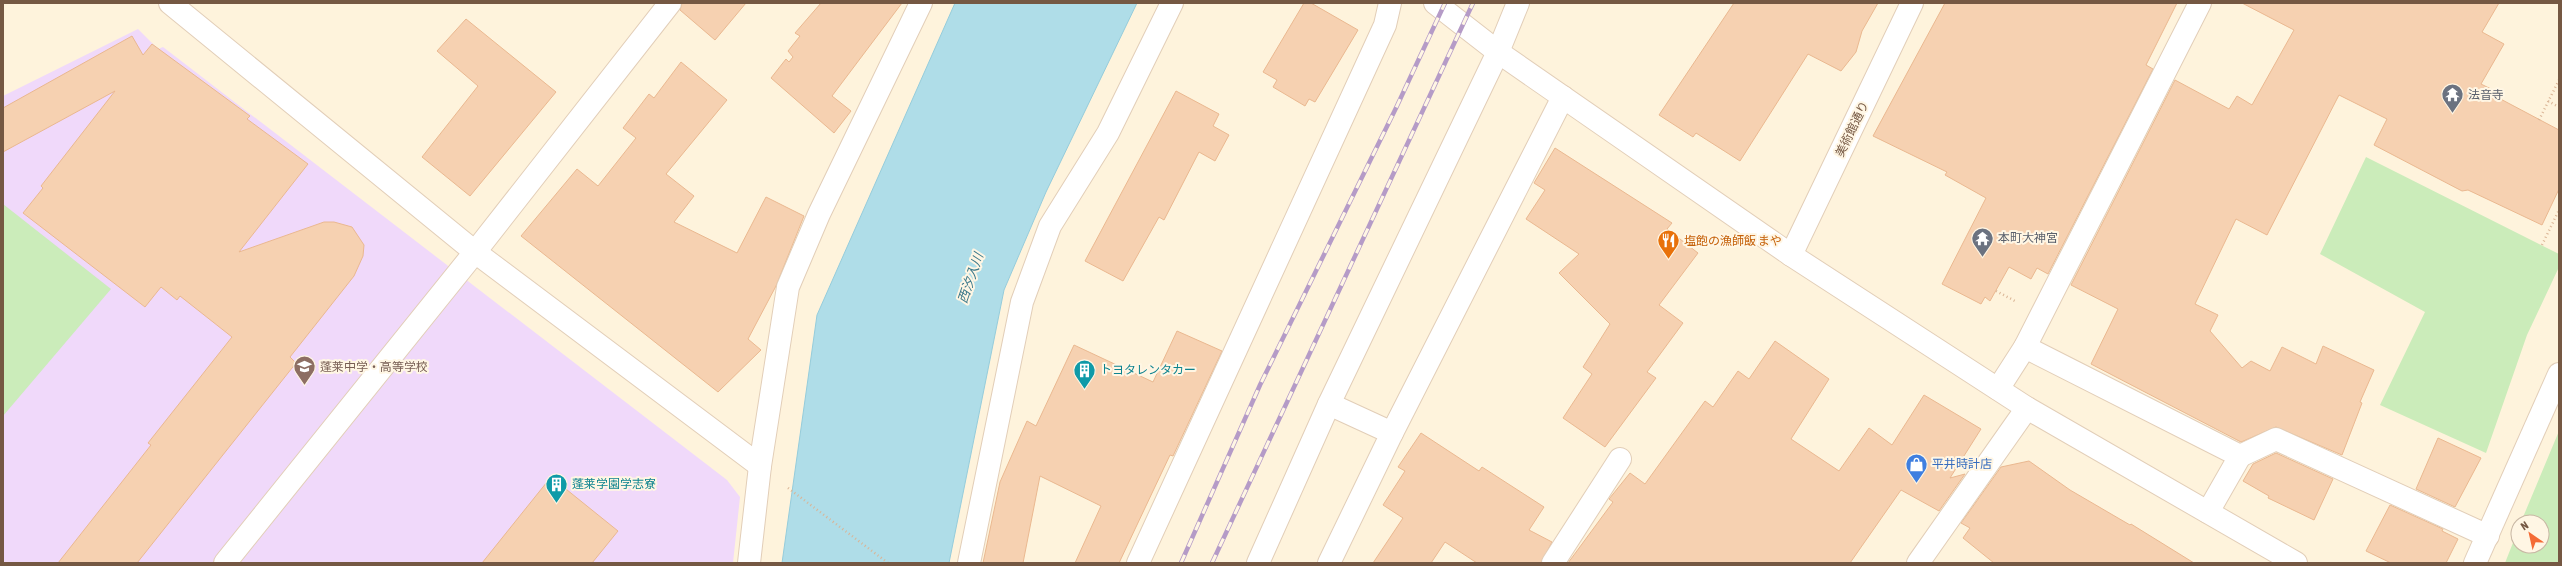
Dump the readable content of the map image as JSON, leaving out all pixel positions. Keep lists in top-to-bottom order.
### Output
{
  "streets": {
    "street": ["美術館通り"]
  },
  "water": ["西汐入川"],
  "places": {
    "temple": ["法音寺", "本町大神宮"],
    "restaurant": ["塩飽の漁師飯 まや"],
    "school or university": ["蓬莱中学・高等学校"],
    "building": ["トヨタレンタカー", "蓬莱学園学志寮"],
    "shop": ["平井時計店"]
  },
  "north": "top left"
}
